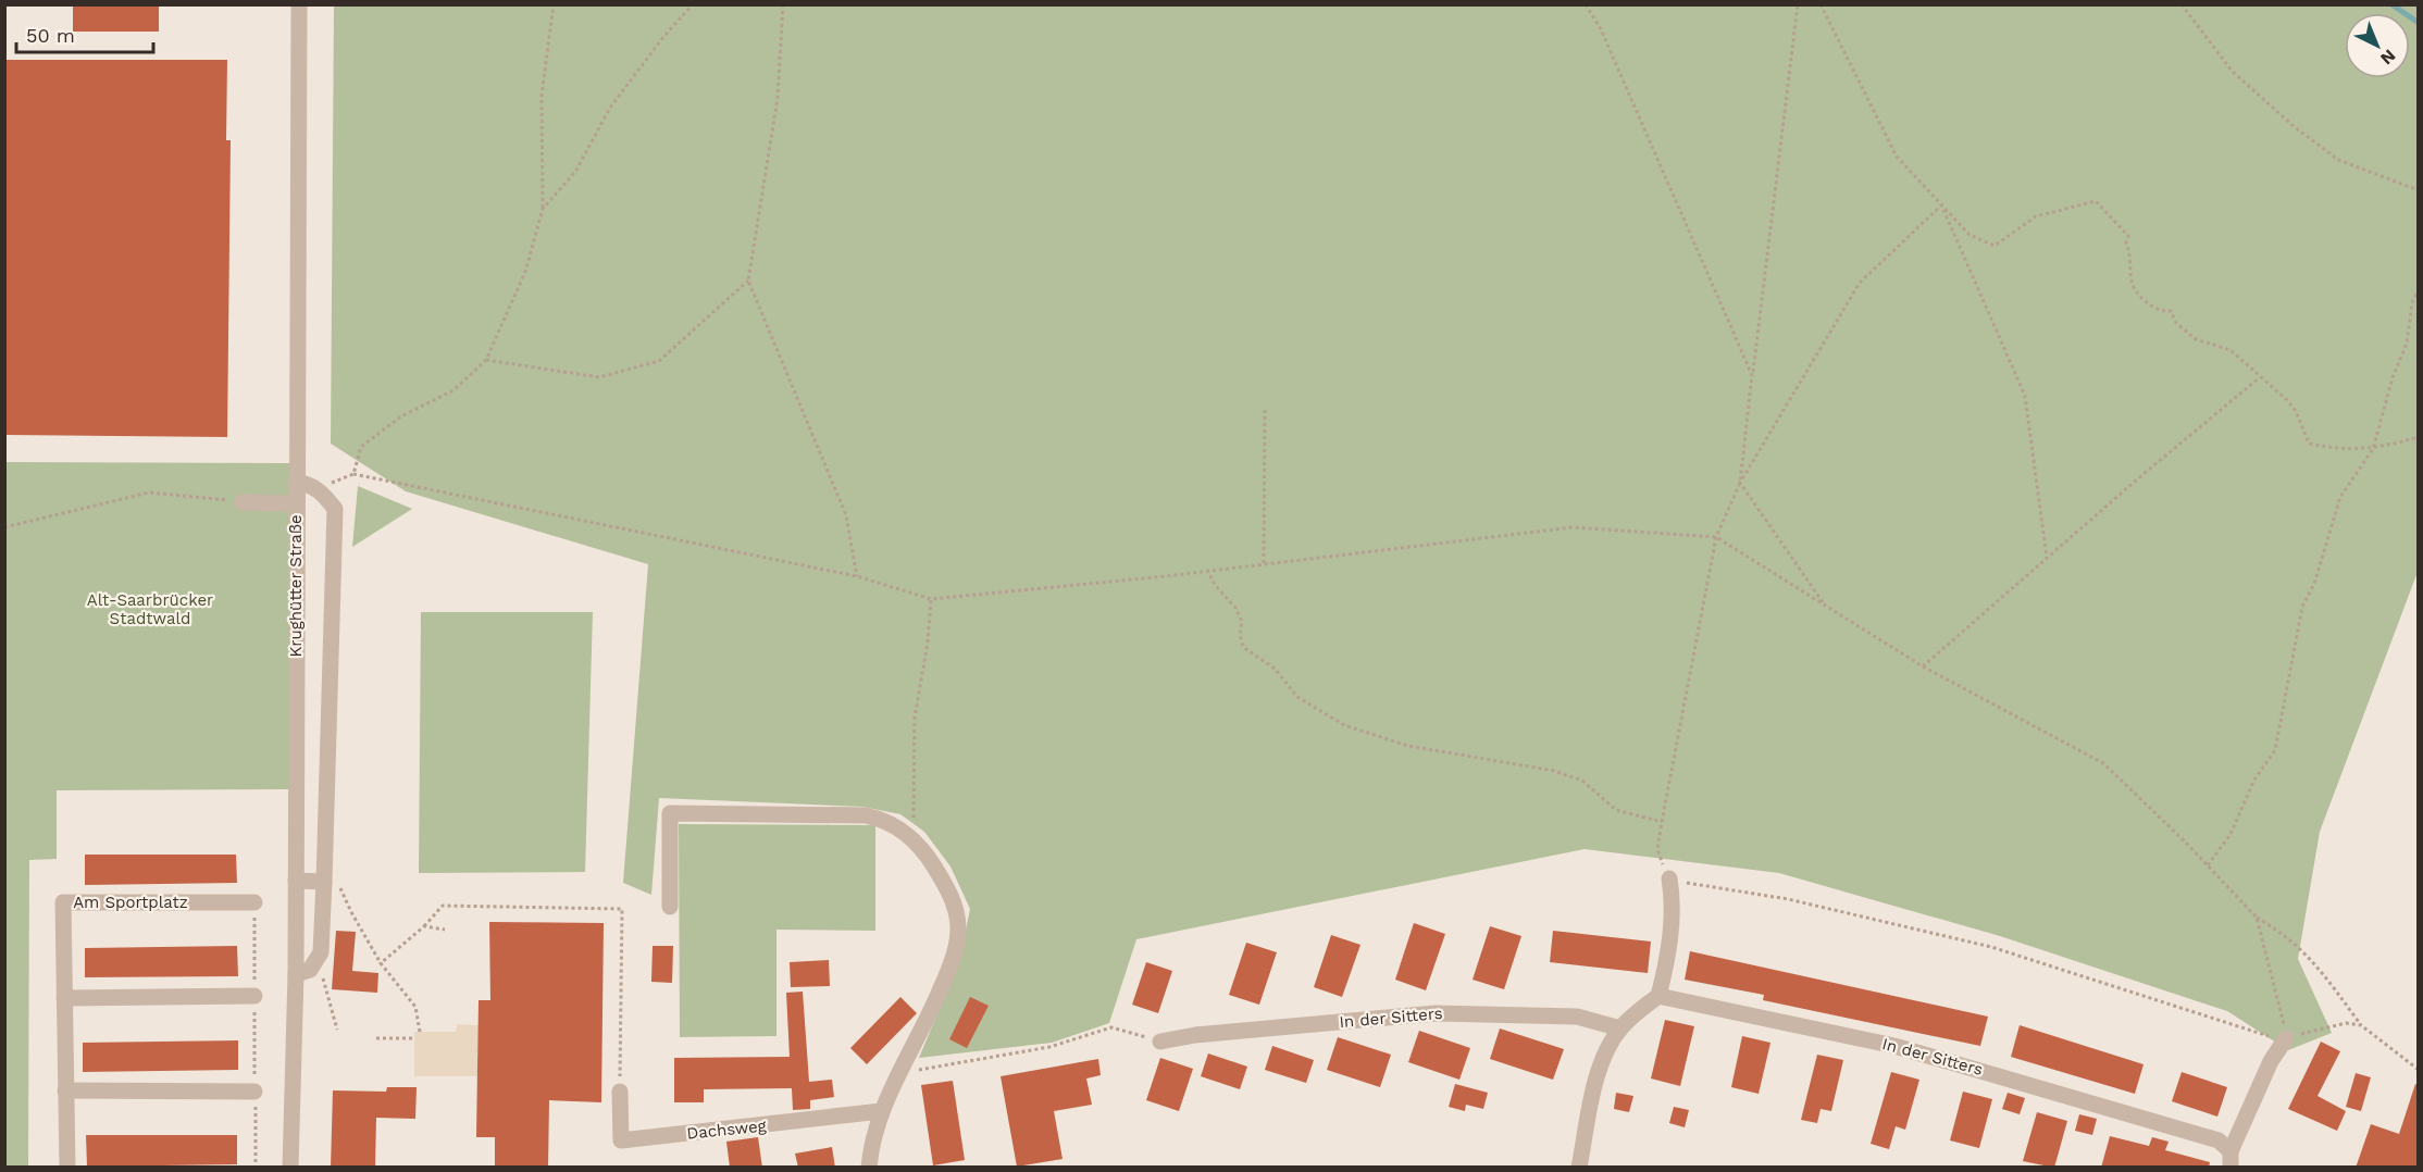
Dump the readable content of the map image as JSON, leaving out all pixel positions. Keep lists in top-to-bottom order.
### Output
{
  "streets": {
    "street": [
      "Krughütter Straße",
      "Am Sportplatz",
      "In der Sitters",
      "Dachsweg"
    ]
  },
  "parks": ["Alt-Saarbrücker Stadtwald"],
  "scale_bar": "50 m",
  "north": "bottom right"
}
